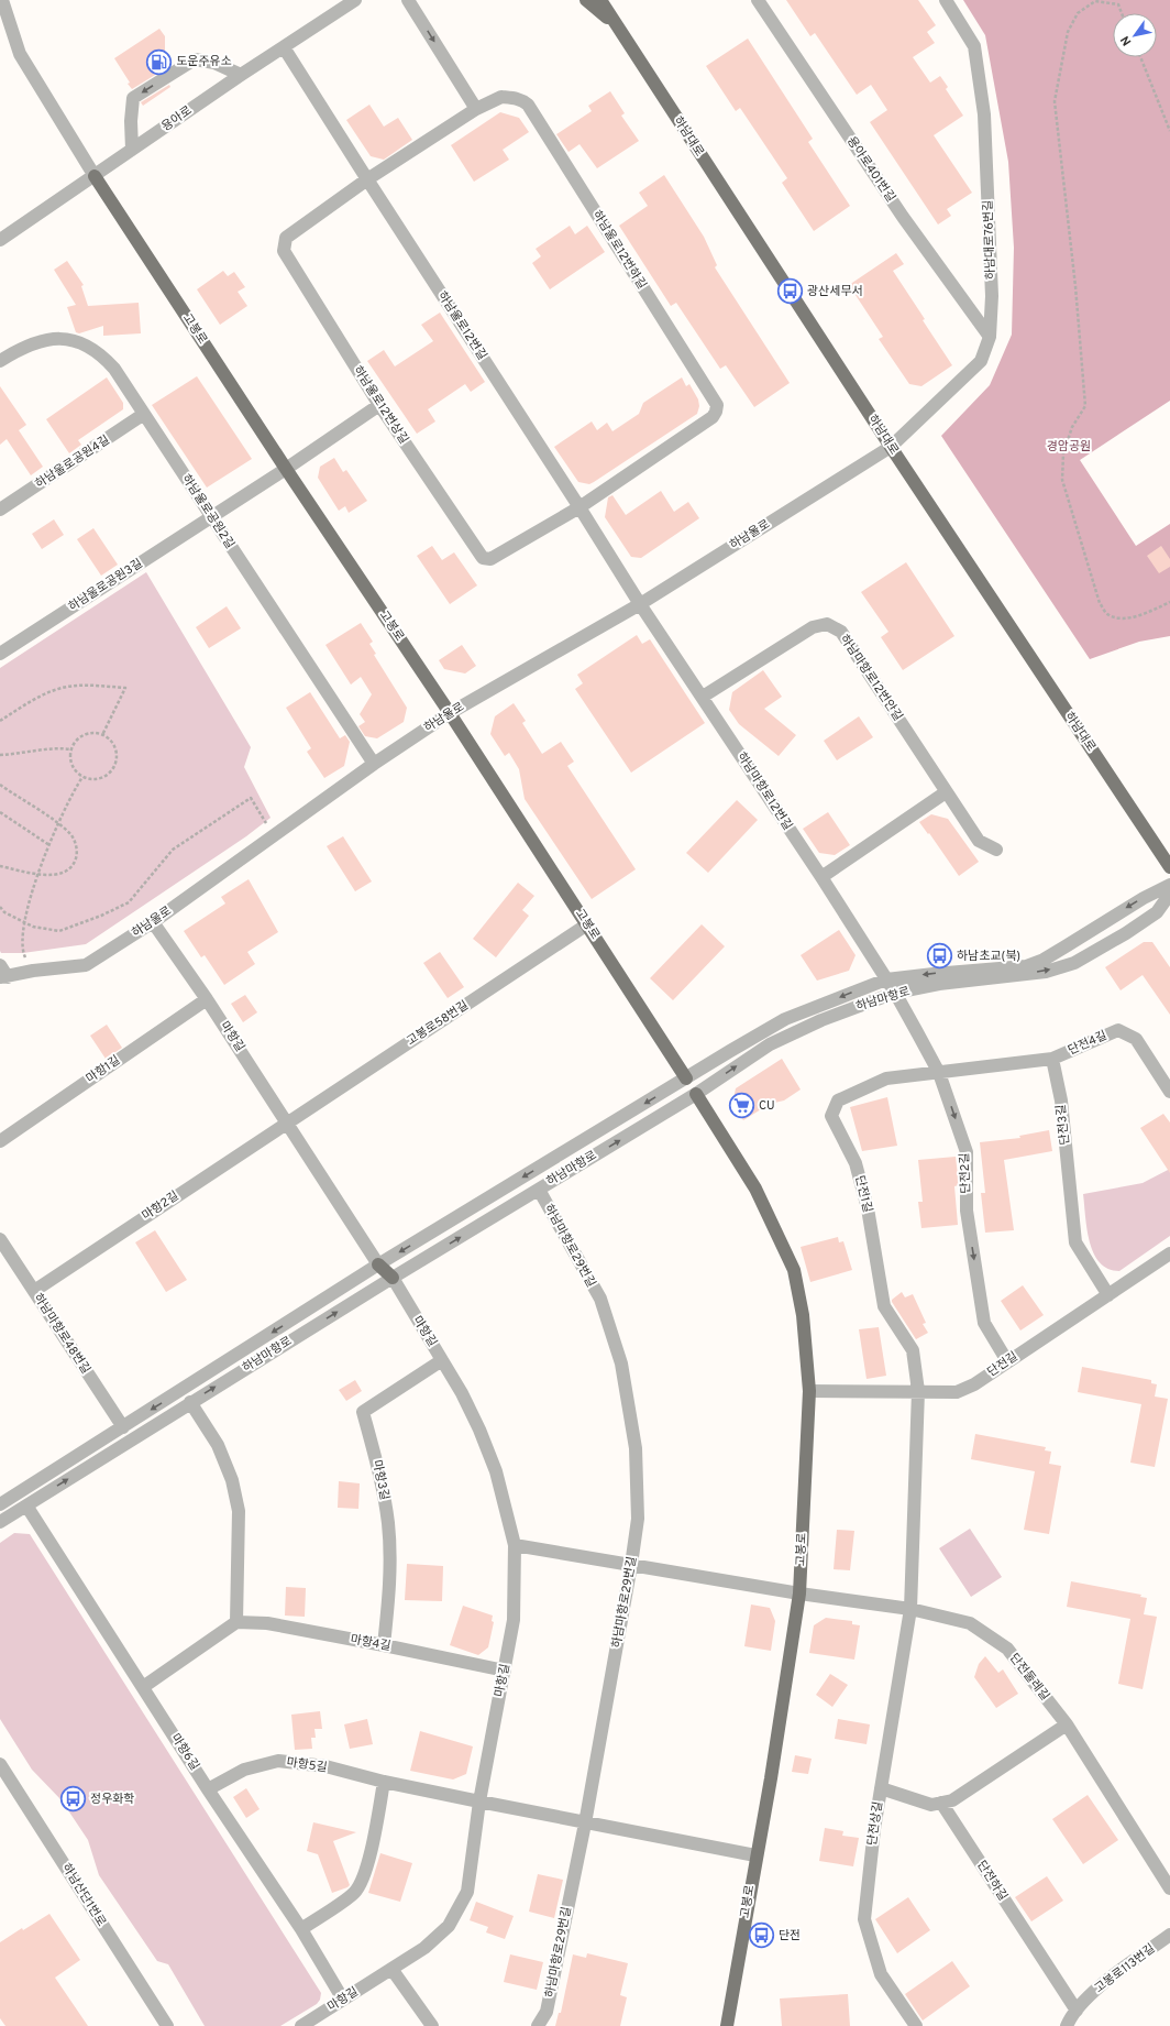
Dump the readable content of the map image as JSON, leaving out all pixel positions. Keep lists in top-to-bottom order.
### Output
{
  "streets": {
    "main road": ["하남대로", "고봉로"],
    "street": [
      "용아로",
      "용아로401번길",
      "하남대로76번길",
      "하남울로12번하길",
      "하남울로12번길",
      "하남울로12번상길",
      "하남울로공원4길",
      "하남울로공원2길",
      "하남울로",
      "하남울로공원3길",
      "하남마항로12번안길",
      "하남마항로12번길",
      "하남마항로",
      "고봉로58번길",
      "마항길",
      "단전4길",
      "마항1길",
      "단전3길",
      "단전2길",
      "단전1길",
      "마항2길",
      "하남마항로29번길",
      "하남마항로48번길",
      "단전길",
      "마항3길",
      "마항4길",
      "단전둘레길",
      "마항6길",
      "마항5길",
      "단전상길",
      "단전하길",
      "하남산단1번로",
      "고봉로113번길"
    ]
  },
  "crossings": [
    ["용아로", "하남울로12번길"],
    ["용아로", "고봉로"],
    ["하남대로", "하남대로76번길"],
    ["하남대로", "하남울로"],
    ["용아로401번길", "하남대로76번길"],
    ["하남대로76번길", "하남울로"],
    ["하남울로12번하길", "하남울로12번길"],
    ["하남울로12번하길", "하남울로12번상길"],
    ["하남울로12번길", "하남울로12번상길"],
    ["하남울로12번길", "하남울로"],
    ["하남울로12번길", "하남마항로12번길"],
    ["고봉로", "하남울로"],
    ["고봉로", "하남울로공원3길"],
    ["고봉로", "하남마항로"],
    ["고봉로", "고봉로58번길"],
    ["고봉로", "단전길"],
    ["고봉로", "단전둘레길"],
    ["고봉로", "마항5길"],
    ["하남울로12번상길", "하남울로공원3길"],
    ["하남울로공원4길", "하남울로공원2길"],
    ["하남울로공원2길", "하남울로"],
    ["하남울로공원2길", "하남울로공원3길"],
    ["하남울로", "하남마항로12번길"],
    ["하남울로", "마항길"],
    ["하남마항로12번안길", "하남마항로12번길"],
    ["하남마항로12번길", "하남마항로"],
    ["하남마항로12번길", "단전2길"],
    ["하남마항로", "마항길"],
    ["하남마항로", "단전2길"],
    ["하남마항로", "하남마항로29번길"],
    ["하남마항로", "하남마항로48번길"],
    ["하남마항로", "마항6길"],
    ["고봉로58번길", "마항길"],
    ["고봉로58번길", "마항2길"],
    ["마항길", "마항1길"],
    ["마항길", "마항2길"],
    ["마항길", "마항3길"],
    ["마항길", "마항4길"],
    ["마항길", "단전둘레길"],
    ["마항길", "마항6길"],
    ["마항길", "마항5길"],
    ["단전4길", "단전3길"],
    ["단전3길", "단전길"],
    ["단전2길", "단전1길"],
    ["단전2길", "단전길"],
    ["단전1길", "단전길"],
    ["단전1길", "단전상길"],
    ["마항2길", "하남마항로48번길"],
    ["하남마항로29번길", "단전둘레길"],
    ["하남마항로29번길", "마항5길"],
    ["단전길", "단전상길"],
    ["마항3길", "마항4길"],
    ["단전둘레길", "단전상길"],
    ["마항6길", "마항5길"],
    ["단전하길", "고봉로113번길"]
  ],
  "one_way": ["단전2길"],
  "parks": ["경암공원"],
  "places": {
    "fuel station": ["도운주유소"],
    "bus stop": [
      "광산세무서",
      "하남초교(북)",
      "정우화학",
      "단전"
    ],
    "supermarket": ["CU"]
  },
  "north": "bottom left"
}
